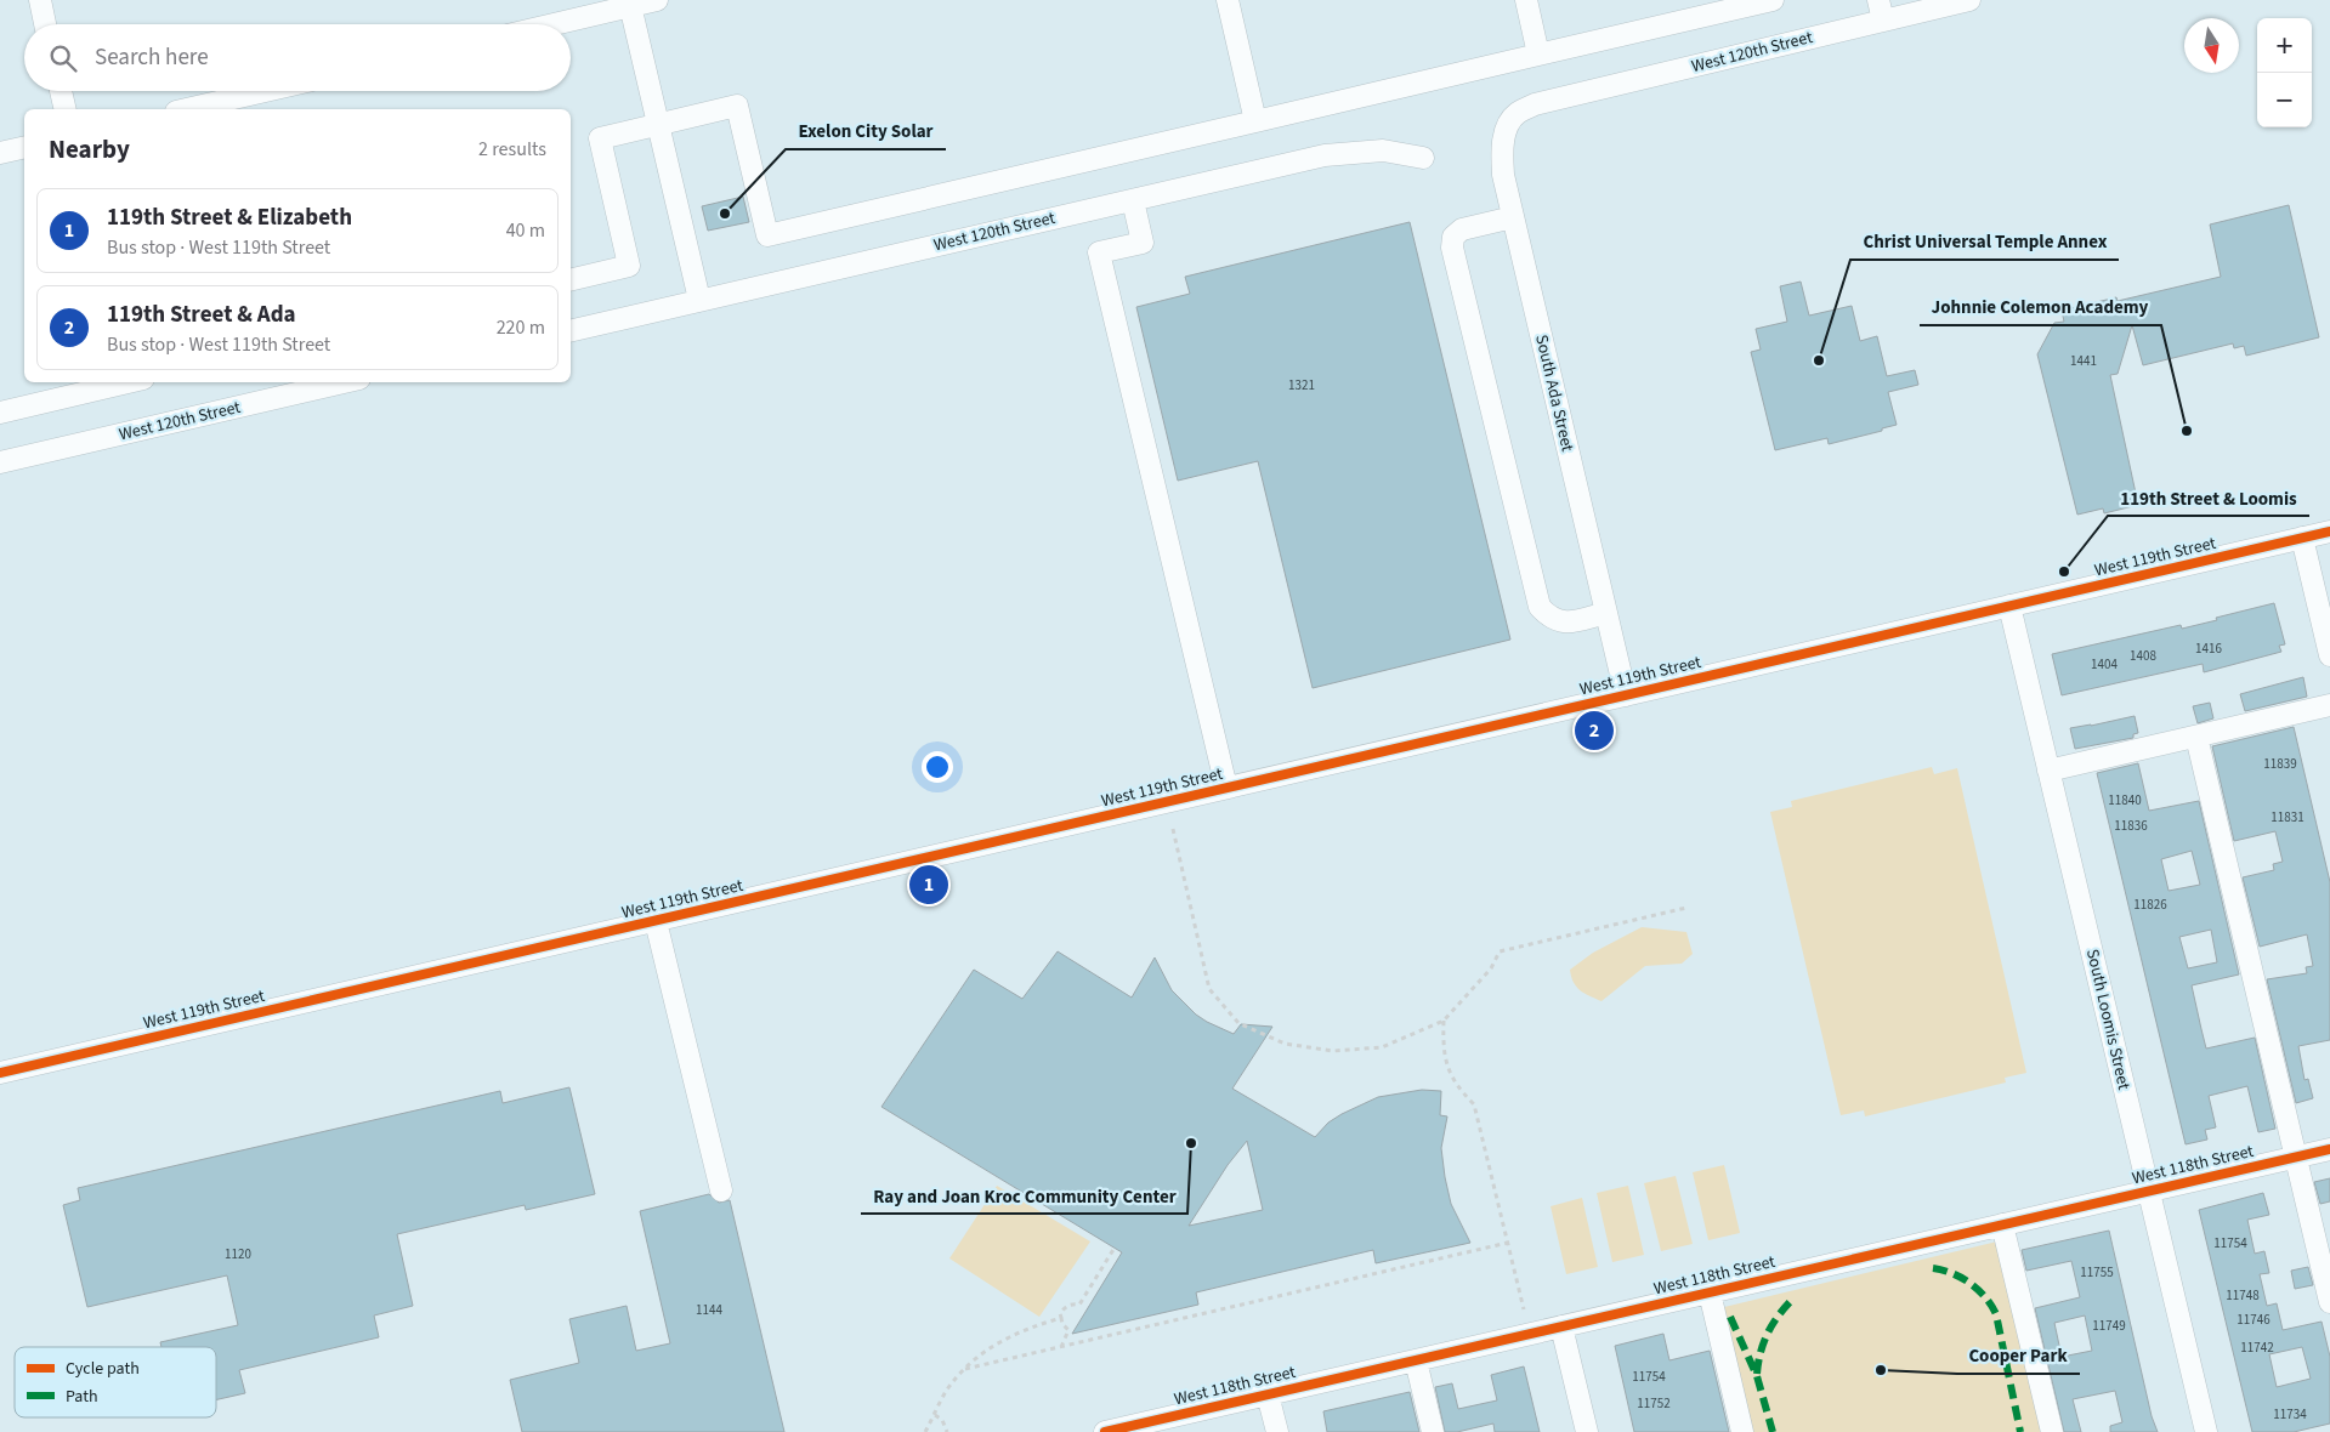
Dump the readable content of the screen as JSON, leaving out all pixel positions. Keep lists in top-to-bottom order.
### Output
{
  "streets": {
    "street": [
      "West 120th Street",
      "South Ada Street",
      "West 119th Street",
      "South Loomis Street",
      "West 118th Street"
    ]
  },
  "crossings": [
    ["West 120th Street", "South Ada Street"],
    ["South Ada Street", "West 119th Street"],
    ["West 119th Street", "South Loomis Street"],
    ["South Loomis Street", "West 118th Street"]
  ],
  "places": [
    "Exelon City Solar",
    "Christ Universal Temple Annex",
    "Johnnie Colemon Academy",
    "119th Street & Loomis",
    "Ray and Joan Kroc Community Center",
    "Cooper Park"
  ],
  "house_numbers": [
    "1441",
    "1321",
    "1416",
    "1408",
    "1404",
    "11839",
    "11840",
    "11831",
    "11836",
    "11826",
    "11754",
    "1120",
    "11755",
    "11748",
    "1144",
    "11746",
    "11749",
    "11742",
    "11754",
    "11752",
    "11734"
  ],
  "legend": ["Cycle path", "Path"],
  "north": "bottom",
  "page": {
    "map_buttons": ["+", "−"],
    "search": "Search here",
    "heading": ["Nearby", "2 results"],
    "list": [
      {
        "mark": "1",
        "name": "119th Street & Elizabeth",
        "note": "Bus stop · West 119th Street",
        "value": "40 m"
      },
      {
        "mark": "2",
        "name": "119th Street & Ada",
        "note": "Bus stop · West 119th Street",
        "value": "220 m"
      }
    ],
    "pins": ["2", "1"]
  }
}
